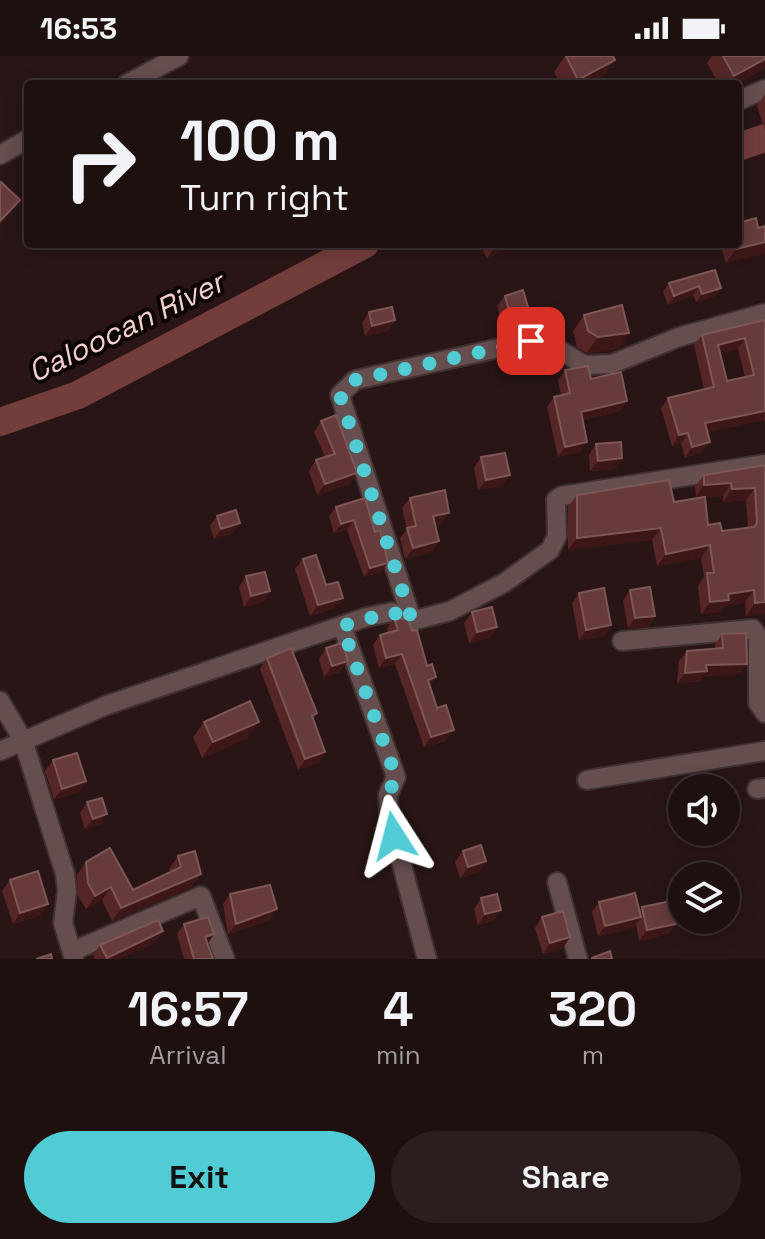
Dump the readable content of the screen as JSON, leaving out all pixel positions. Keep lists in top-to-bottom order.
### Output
{
  "water": ["Caloocan River"],
  "page": {
    "status": "16:53",
    "turn": ["100 m", "Turn right"],
    "eta": [
      "16:57",
      "Arrival",
      "4",
      "min",
      "320",
      "m"
    ],
    "buttons": ["Exit", "Share"]
  }
}
